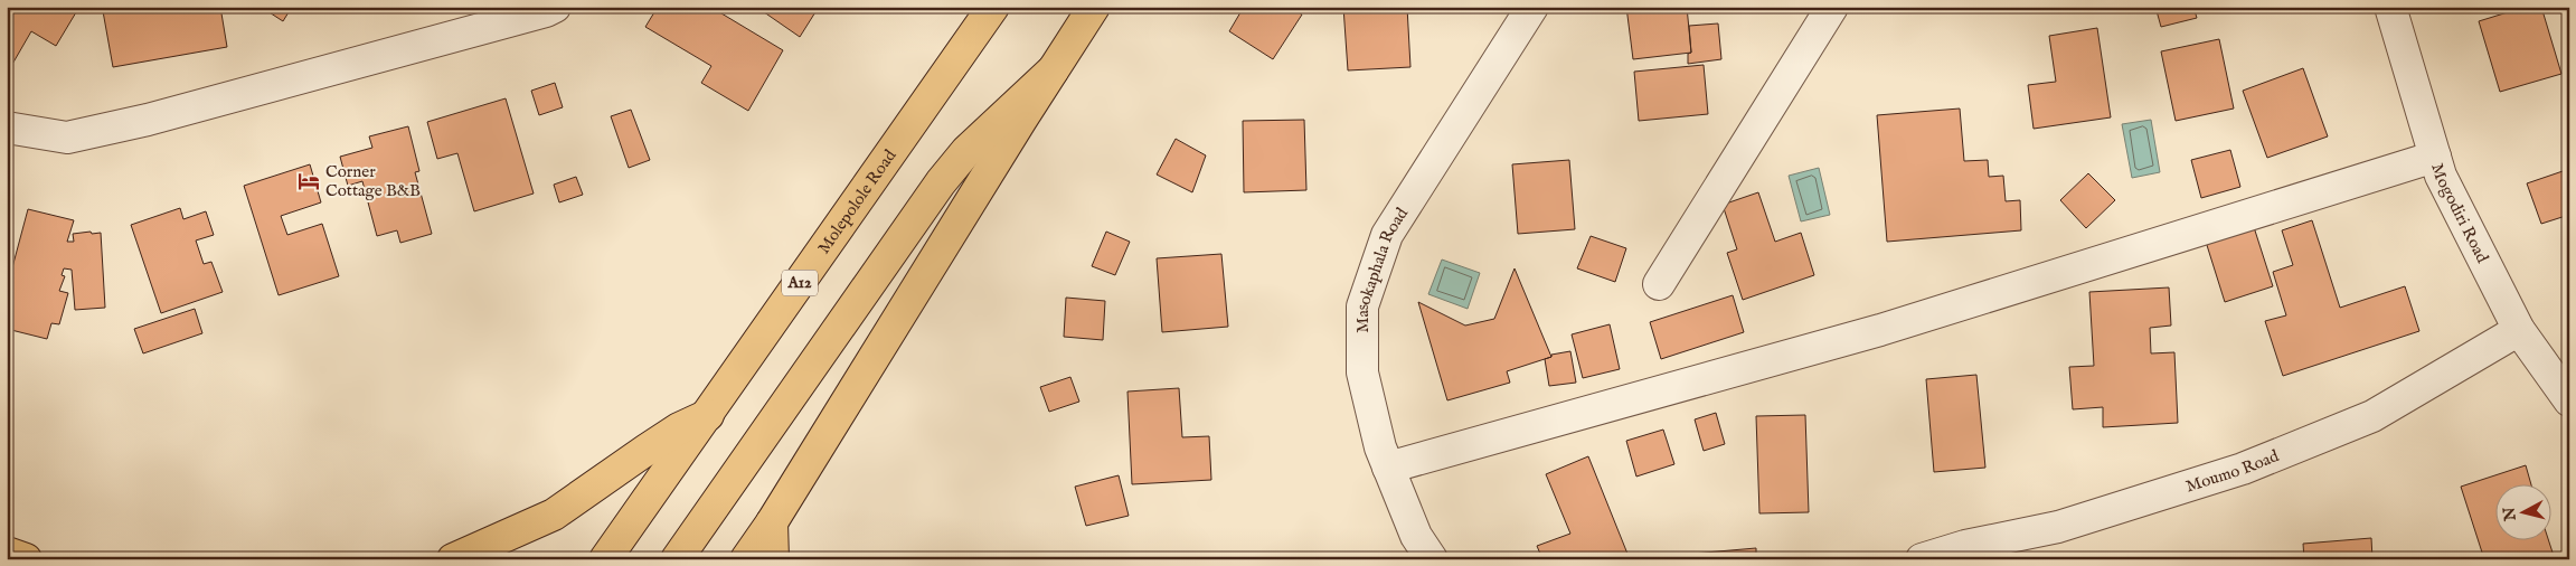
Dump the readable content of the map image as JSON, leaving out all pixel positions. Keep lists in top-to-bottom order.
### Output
{
  "streets": {
    "main road": ["Molepolole Road", "A12"],
    "street": ["Mogodiri Road", "Masokaphala Road", "Moumo Road"]
  },
  "crossings": [
    ["Mogodiri Road", "Moumo Road"]
  ],
  "places": {
    "hotel": ["Corner Cottage B&B"]
  },
  "north": "left"
}
